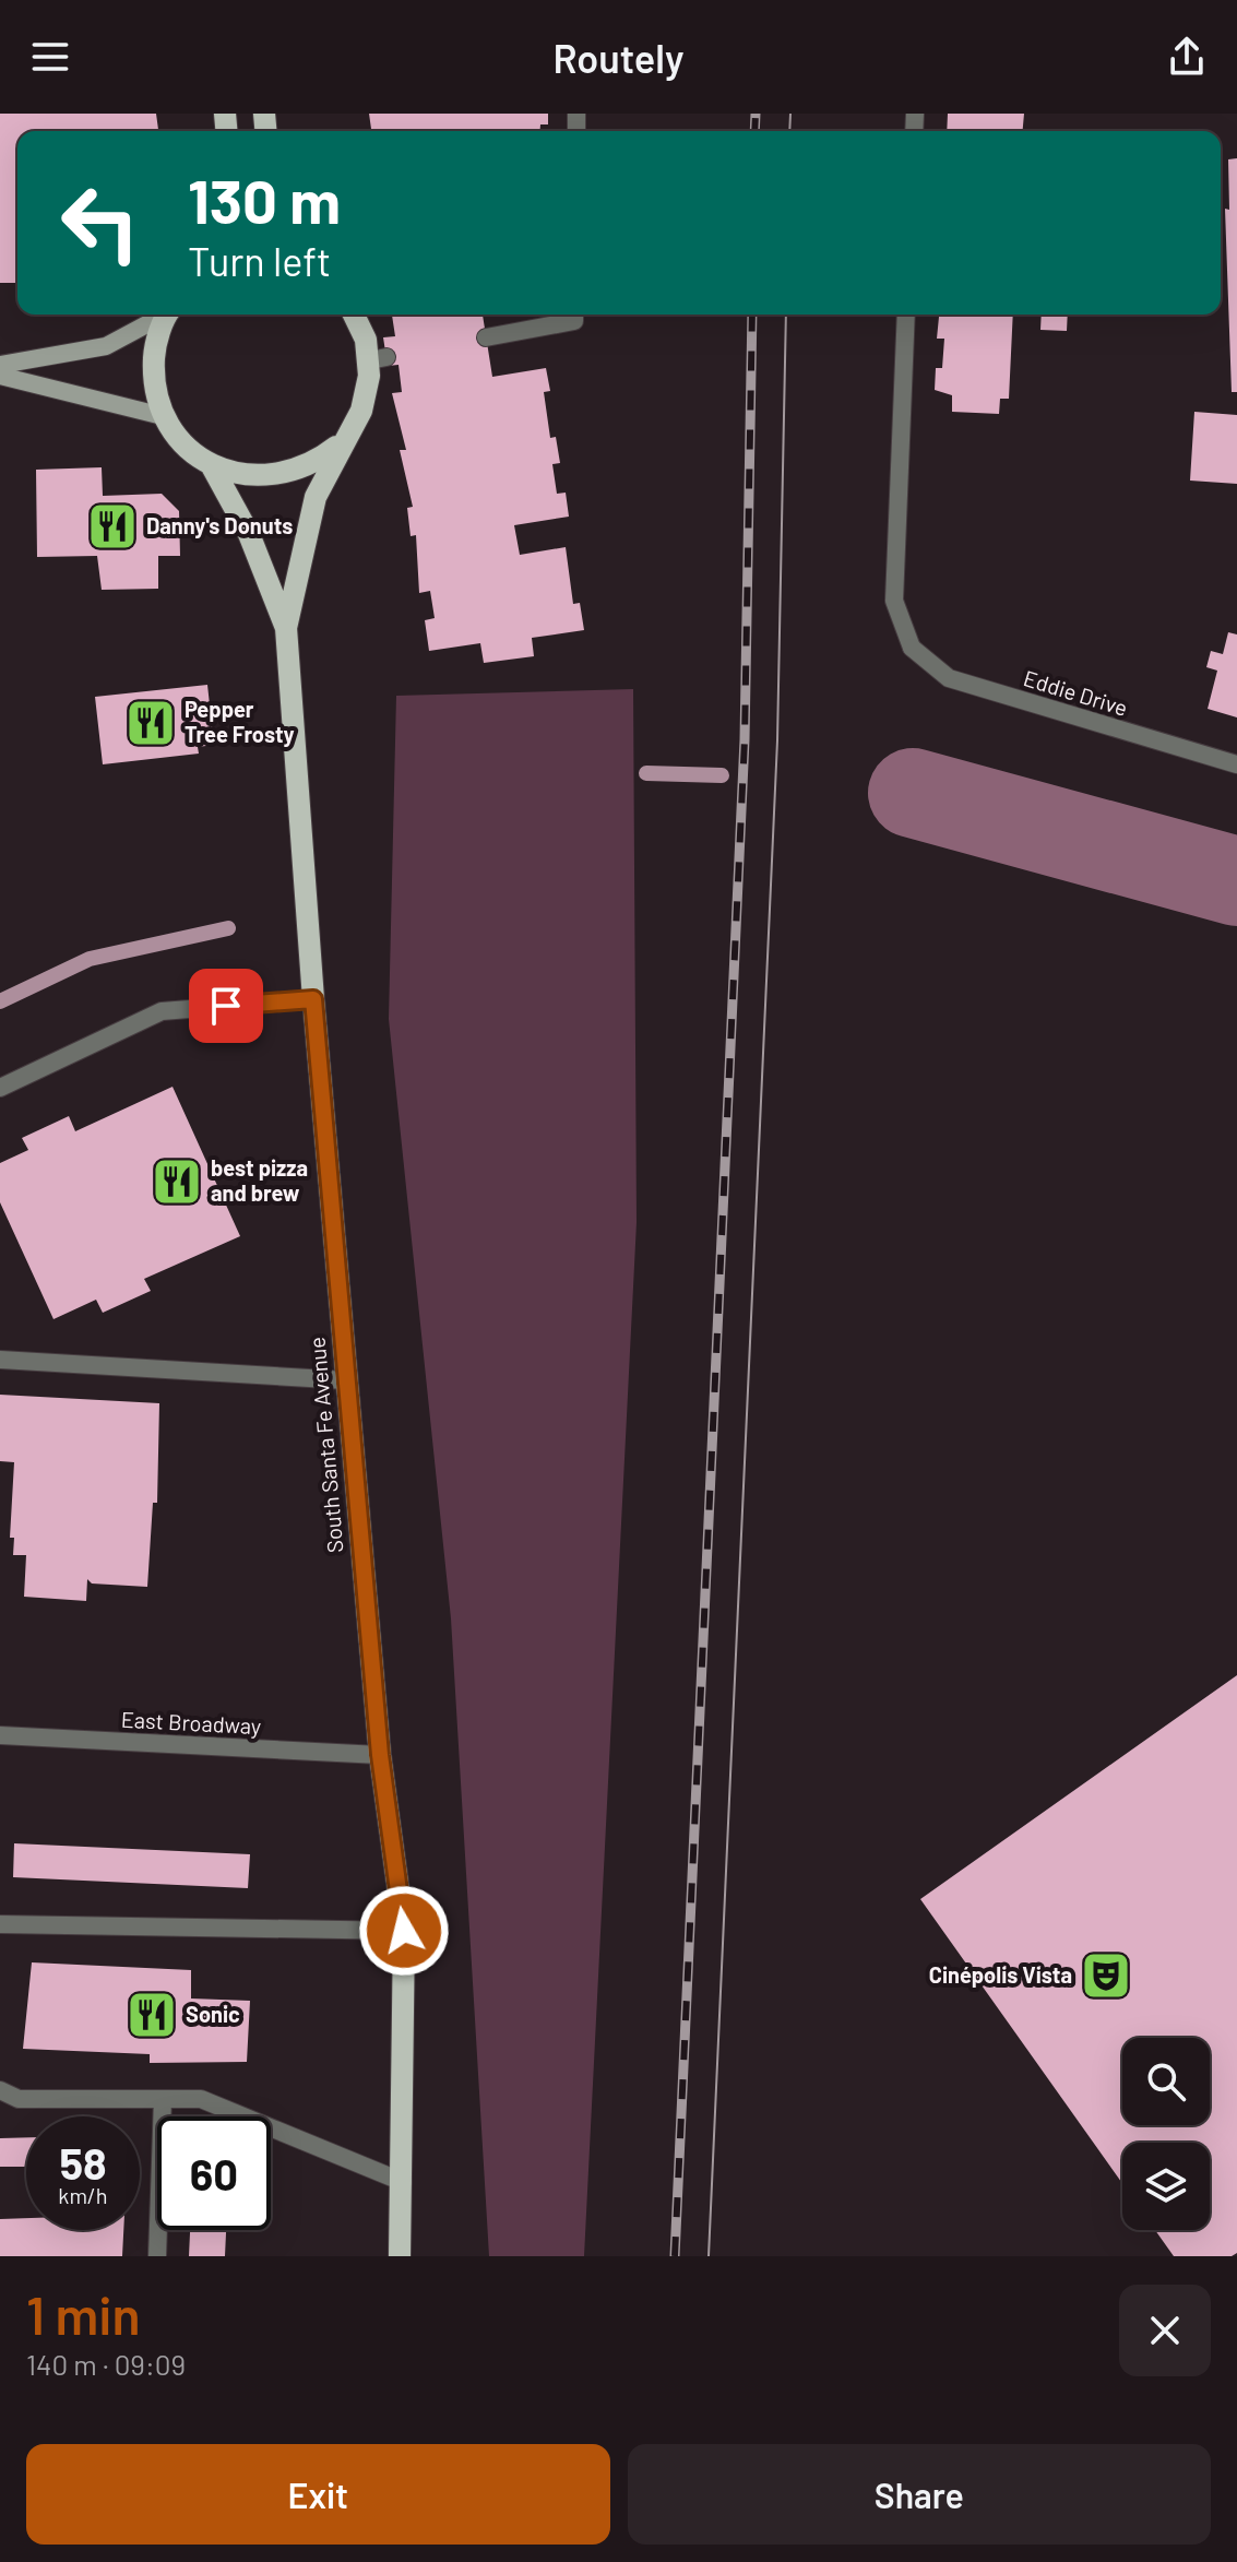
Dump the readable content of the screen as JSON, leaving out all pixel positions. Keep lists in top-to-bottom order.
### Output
{
  "streets": {
    "main road": ["South Santa Fe Avenue"],
    "street": ["Eddie Drive", "East Broadway"]
  },
  "crossings": [
    ["South Santa Fe Avenue", "East Broadway"]
  ],
  "places": {
    "restaurant": [
      "Danny's Donuts",
      "Pepper Tree Frosty",
      "best pizza and brew",
      "Sonic"
    ],
    "theatre": ["Cinépolis Vista"]
  },
  "page": {
    "header": "Routely",
    "turn": ["130 m", "Turn left"],
    "speed": "58 km/h",
    "limit": "60",
    "heading": ["1 min", "140 m · 09:09"],
    "buttons": ["Exit", "Share"]
  }
}
